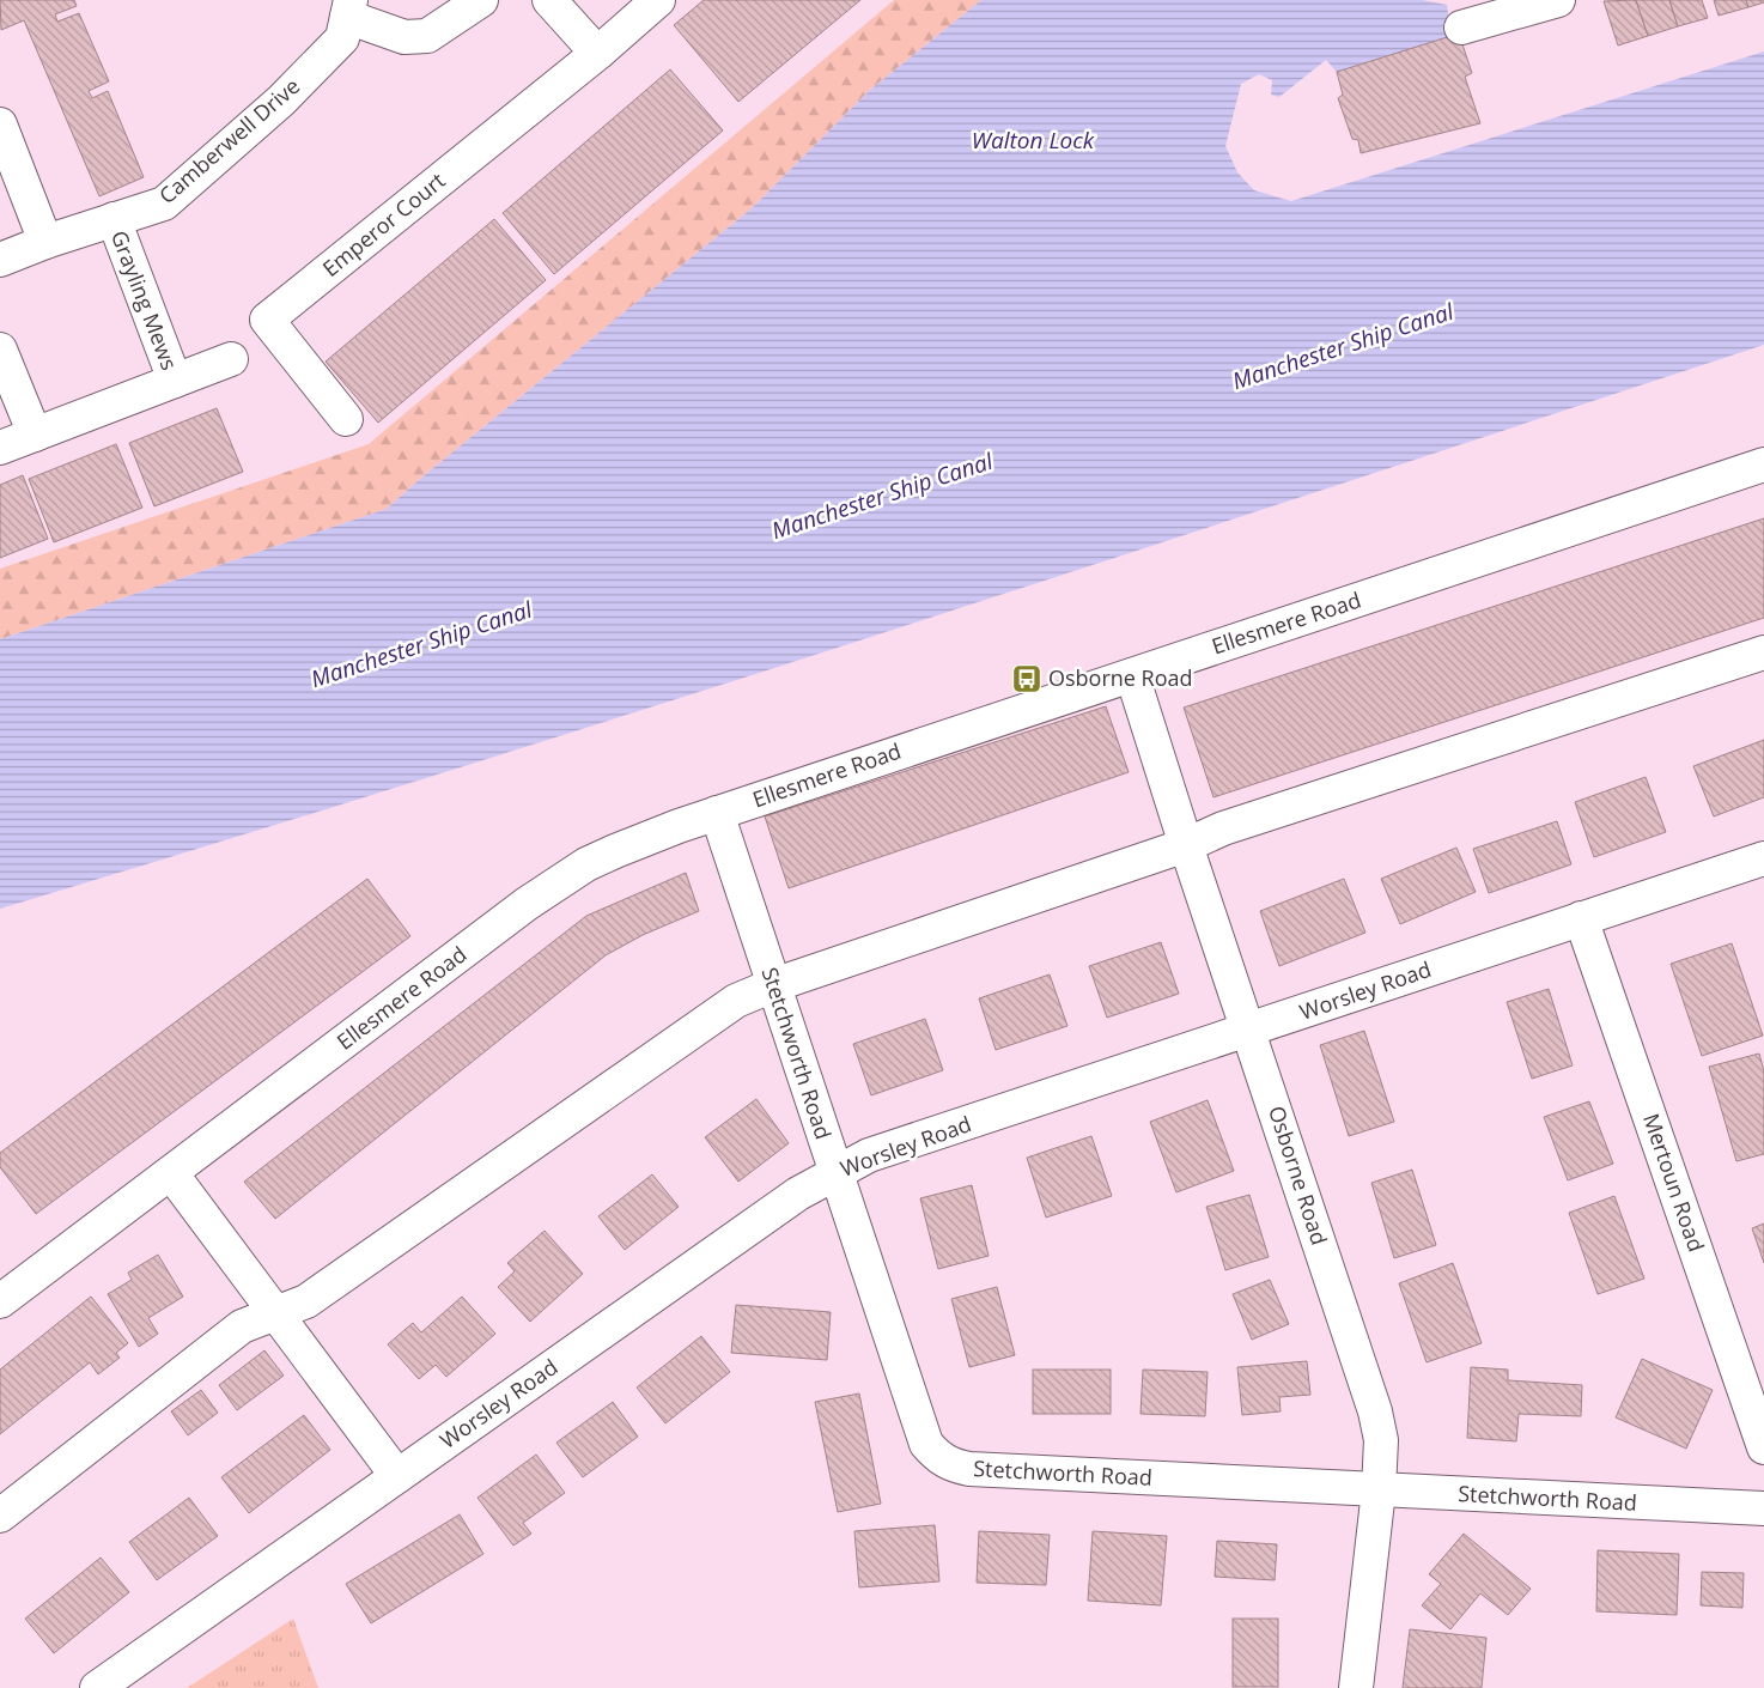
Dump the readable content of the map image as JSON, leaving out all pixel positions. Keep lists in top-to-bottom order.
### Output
{
  "streets": {
    "street": [
      "Camberwell Drive",
      "Emperor Court",
      "Grayling Mews",
      "Ellesmere Road",
      "Worsley Road",
      "Stetchworth Road",
      "Osborne Road",
      "Mertoun Road"
    ]
  },
  "crossings": [
    ["Camberwell Drive", "Grayling Mews"],
    ["Ellesmere Road", "Stetchworth Road"],
    ["Ellesmere Road", "Osborne Road"],
    ["Worsley Road", "Stetchworth Road"],
    ["Worsley Road", "Osborne Road"],
    ["Worsley Road", "Mertoun Road"],
    ["Stetchworth Road", "Osborne Road"]
  ],
  "water": ["Walton Lock", "Manchester Ship Canal"],
  "places": {
    "bus stop": ["Osborne Road"]
  }
}
